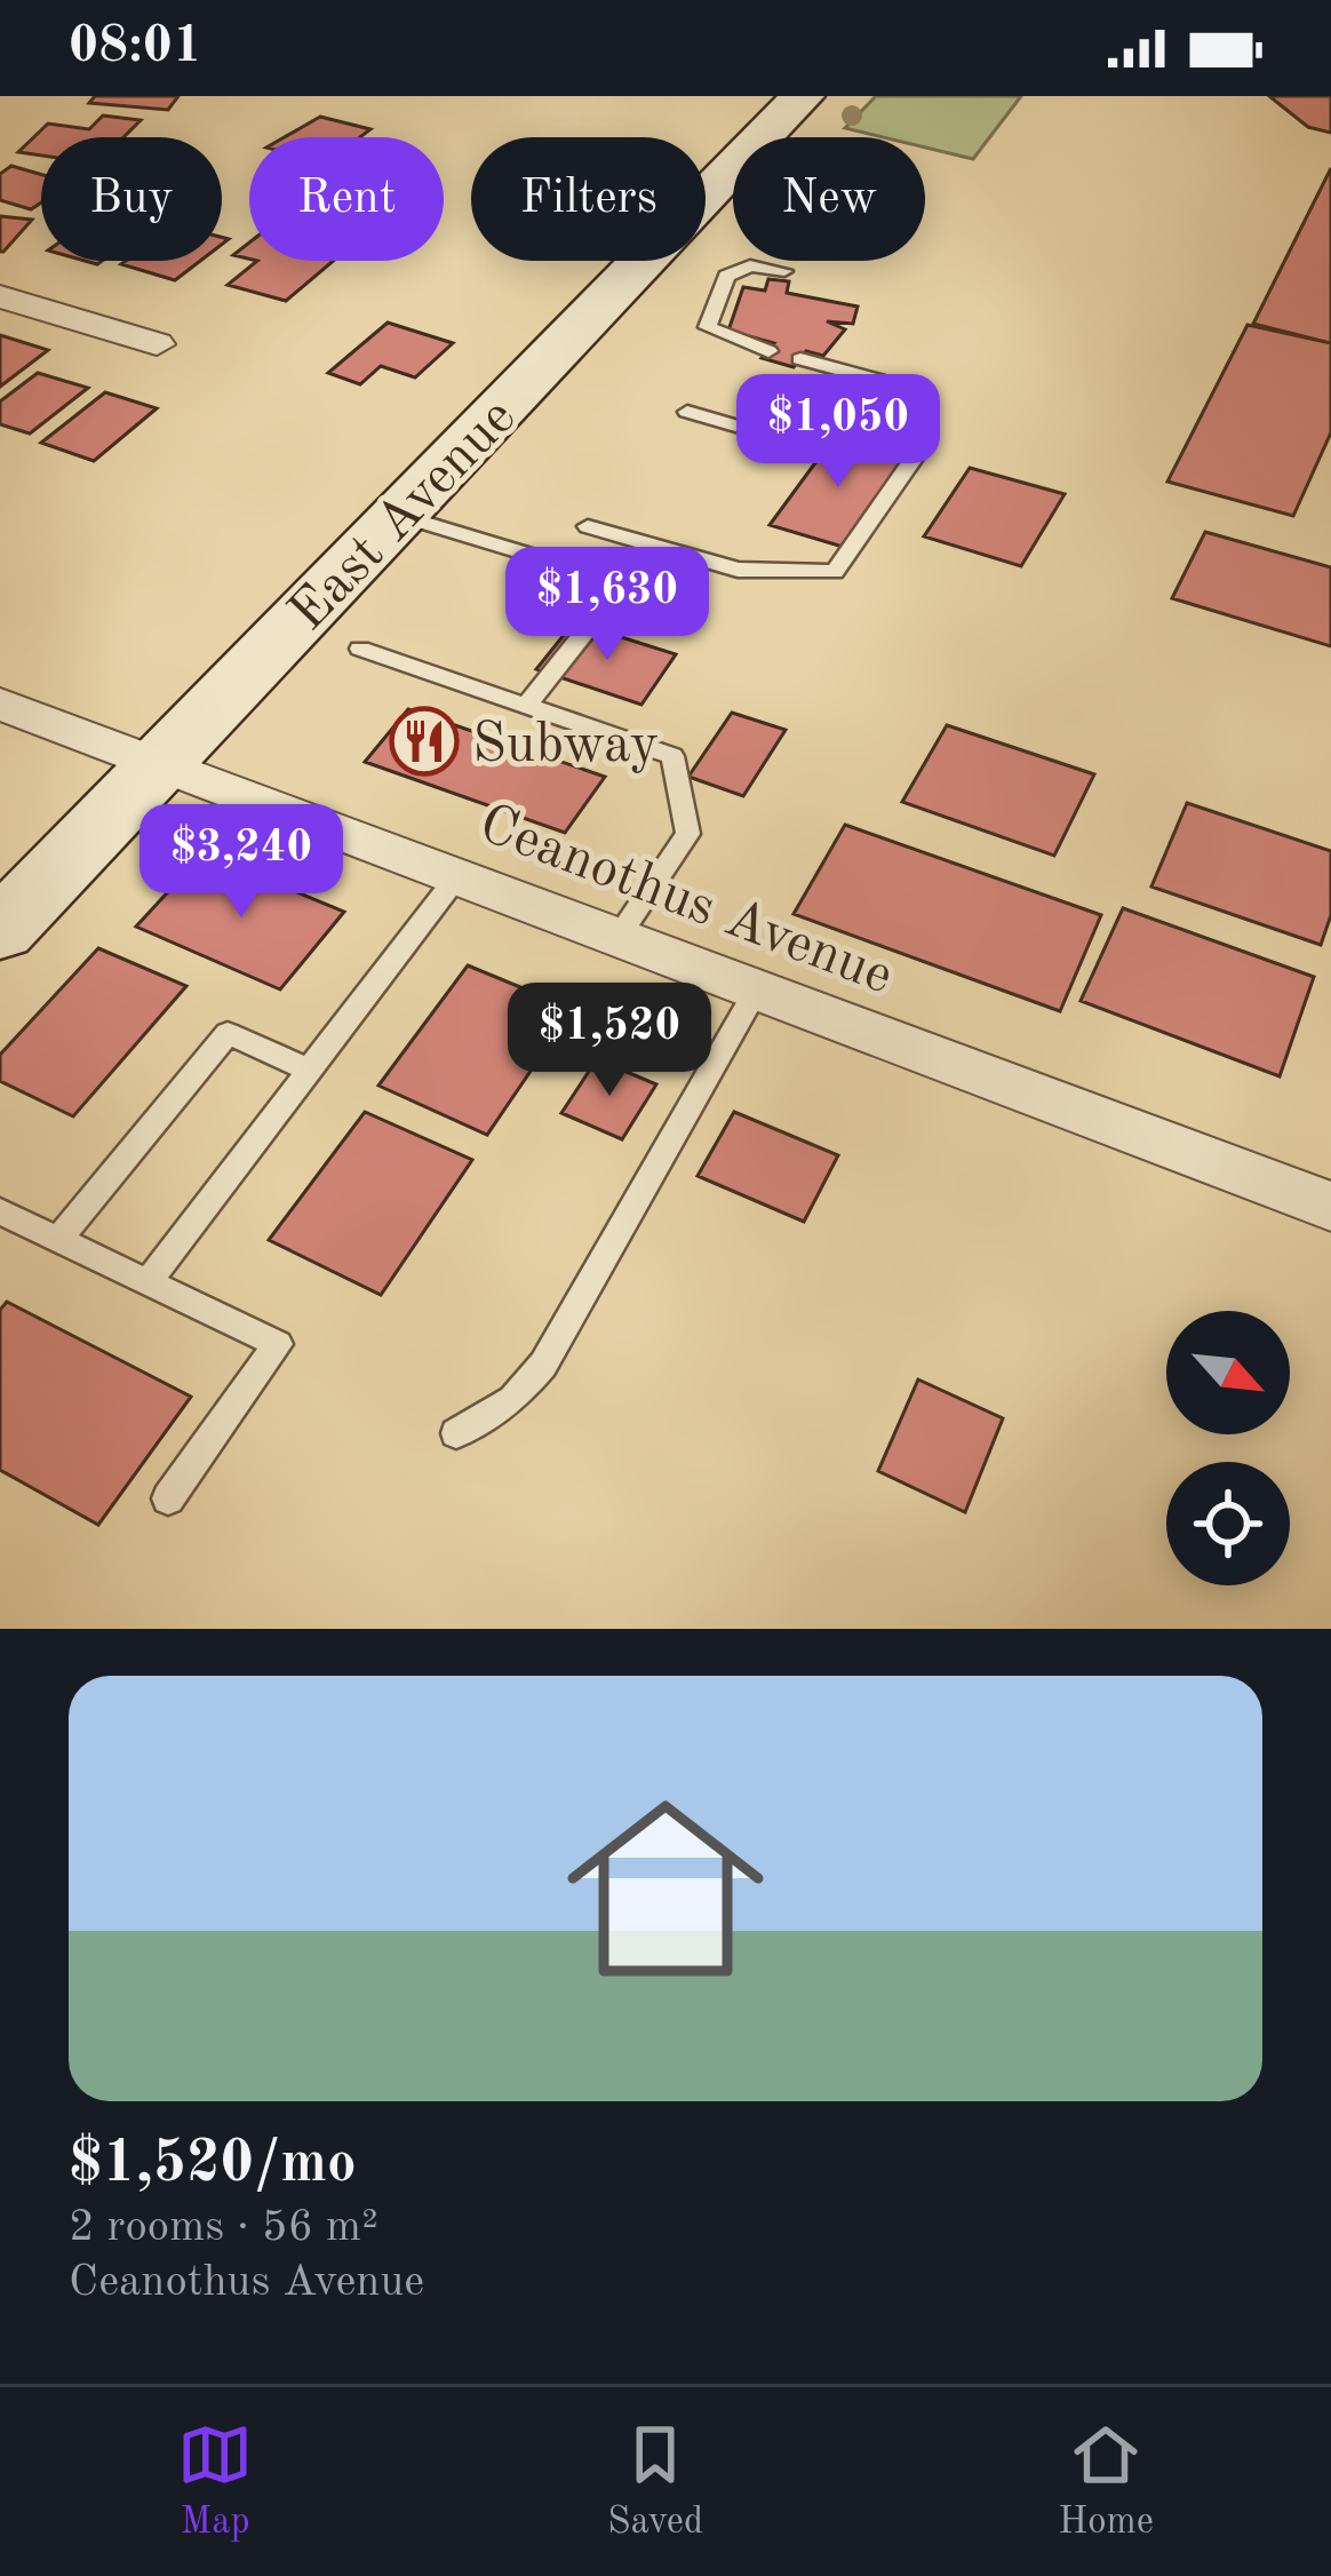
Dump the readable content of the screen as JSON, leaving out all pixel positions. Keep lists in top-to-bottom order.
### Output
{
  "streets": {
    "main road": ["East Avenue"],
    "street": ["Ceanothus Avenue"]
  },
  "crossings": [
    ["East Avenue", "Ceanothus Avenue"]
  ],
  "places": {
    "restaurant": ["Subway"]
  },
  "north": "bottom right",
  "page": {
    "status": "08:01",
    "chip": [
      "Buy",
      "Rent",
      "Filters",
      "New"
    ],
    "price": [
      "$1,050",
      "$1,630",
      "$3,240",
      "$1,520"
    ],
    "list": [
      {
        "name": "$1,520/mo",
        "note": "2 rooms · 56 m² · Ceanothus Avenue"
      }
    ],
    "tabs": ["Map", "Saved", "Home"]
  }
}
